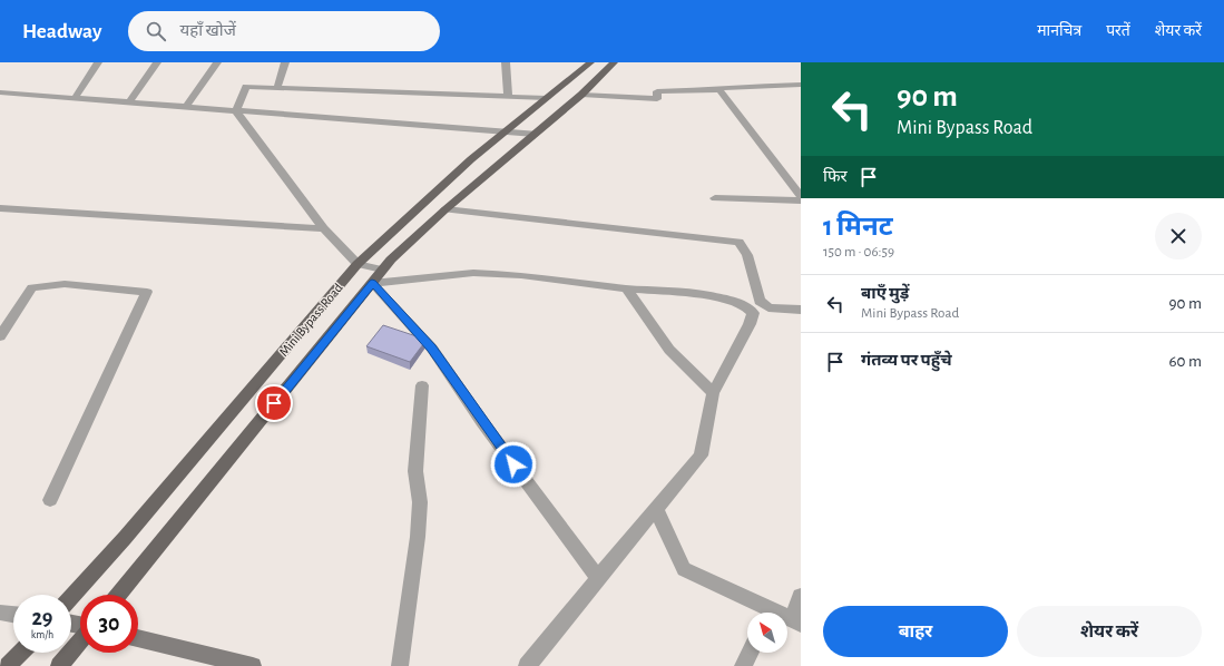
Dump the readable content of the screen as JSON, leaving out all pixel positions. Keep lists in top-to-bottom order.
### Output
{
  "streets": {
    "main road": ["Mini Bypass Road"]
  },
  "north": "top left",
  "page": {
    "header": "Headway",
    "search": "यहाँ खोजें",
    "nav": ["मानचित्र", "परतें", "शेयर करें"],
    "turn": ["90 m", "Mini Bypass Road"],
    "then": "फिर",
    "heading": ["1 मिनट", "150 m · 06:59"],
    "list": [
      {
        "name": "बाएँ मुड़ें",
        "note": "Mini Bypass Road",
        "value": "90 m"
      },
      {
        "name": "गंतव्य पर पहुँचे",
        "value": "60 m"
      }
    ],
    "speed": "29 km/h",
    "limit": "30",
    "buttons": ["बाहर", "शेयर करें"]
  }
}
